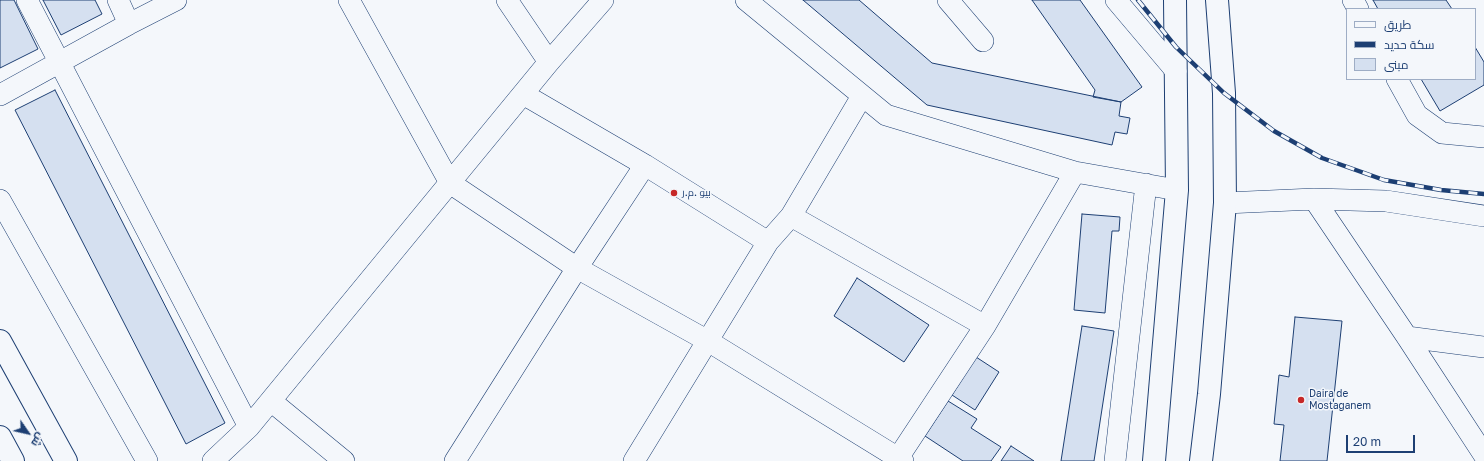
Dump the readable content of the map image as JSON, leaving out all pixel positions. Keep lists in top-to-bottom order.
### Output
{
  "places": ["بيو .م.ر", "Daira de Mostaganem"],
  "legend": ["طريق", "سكة حديد", "مبنى"],
  "scale_bar": "20 m",
  "north": "bottom right"
}
